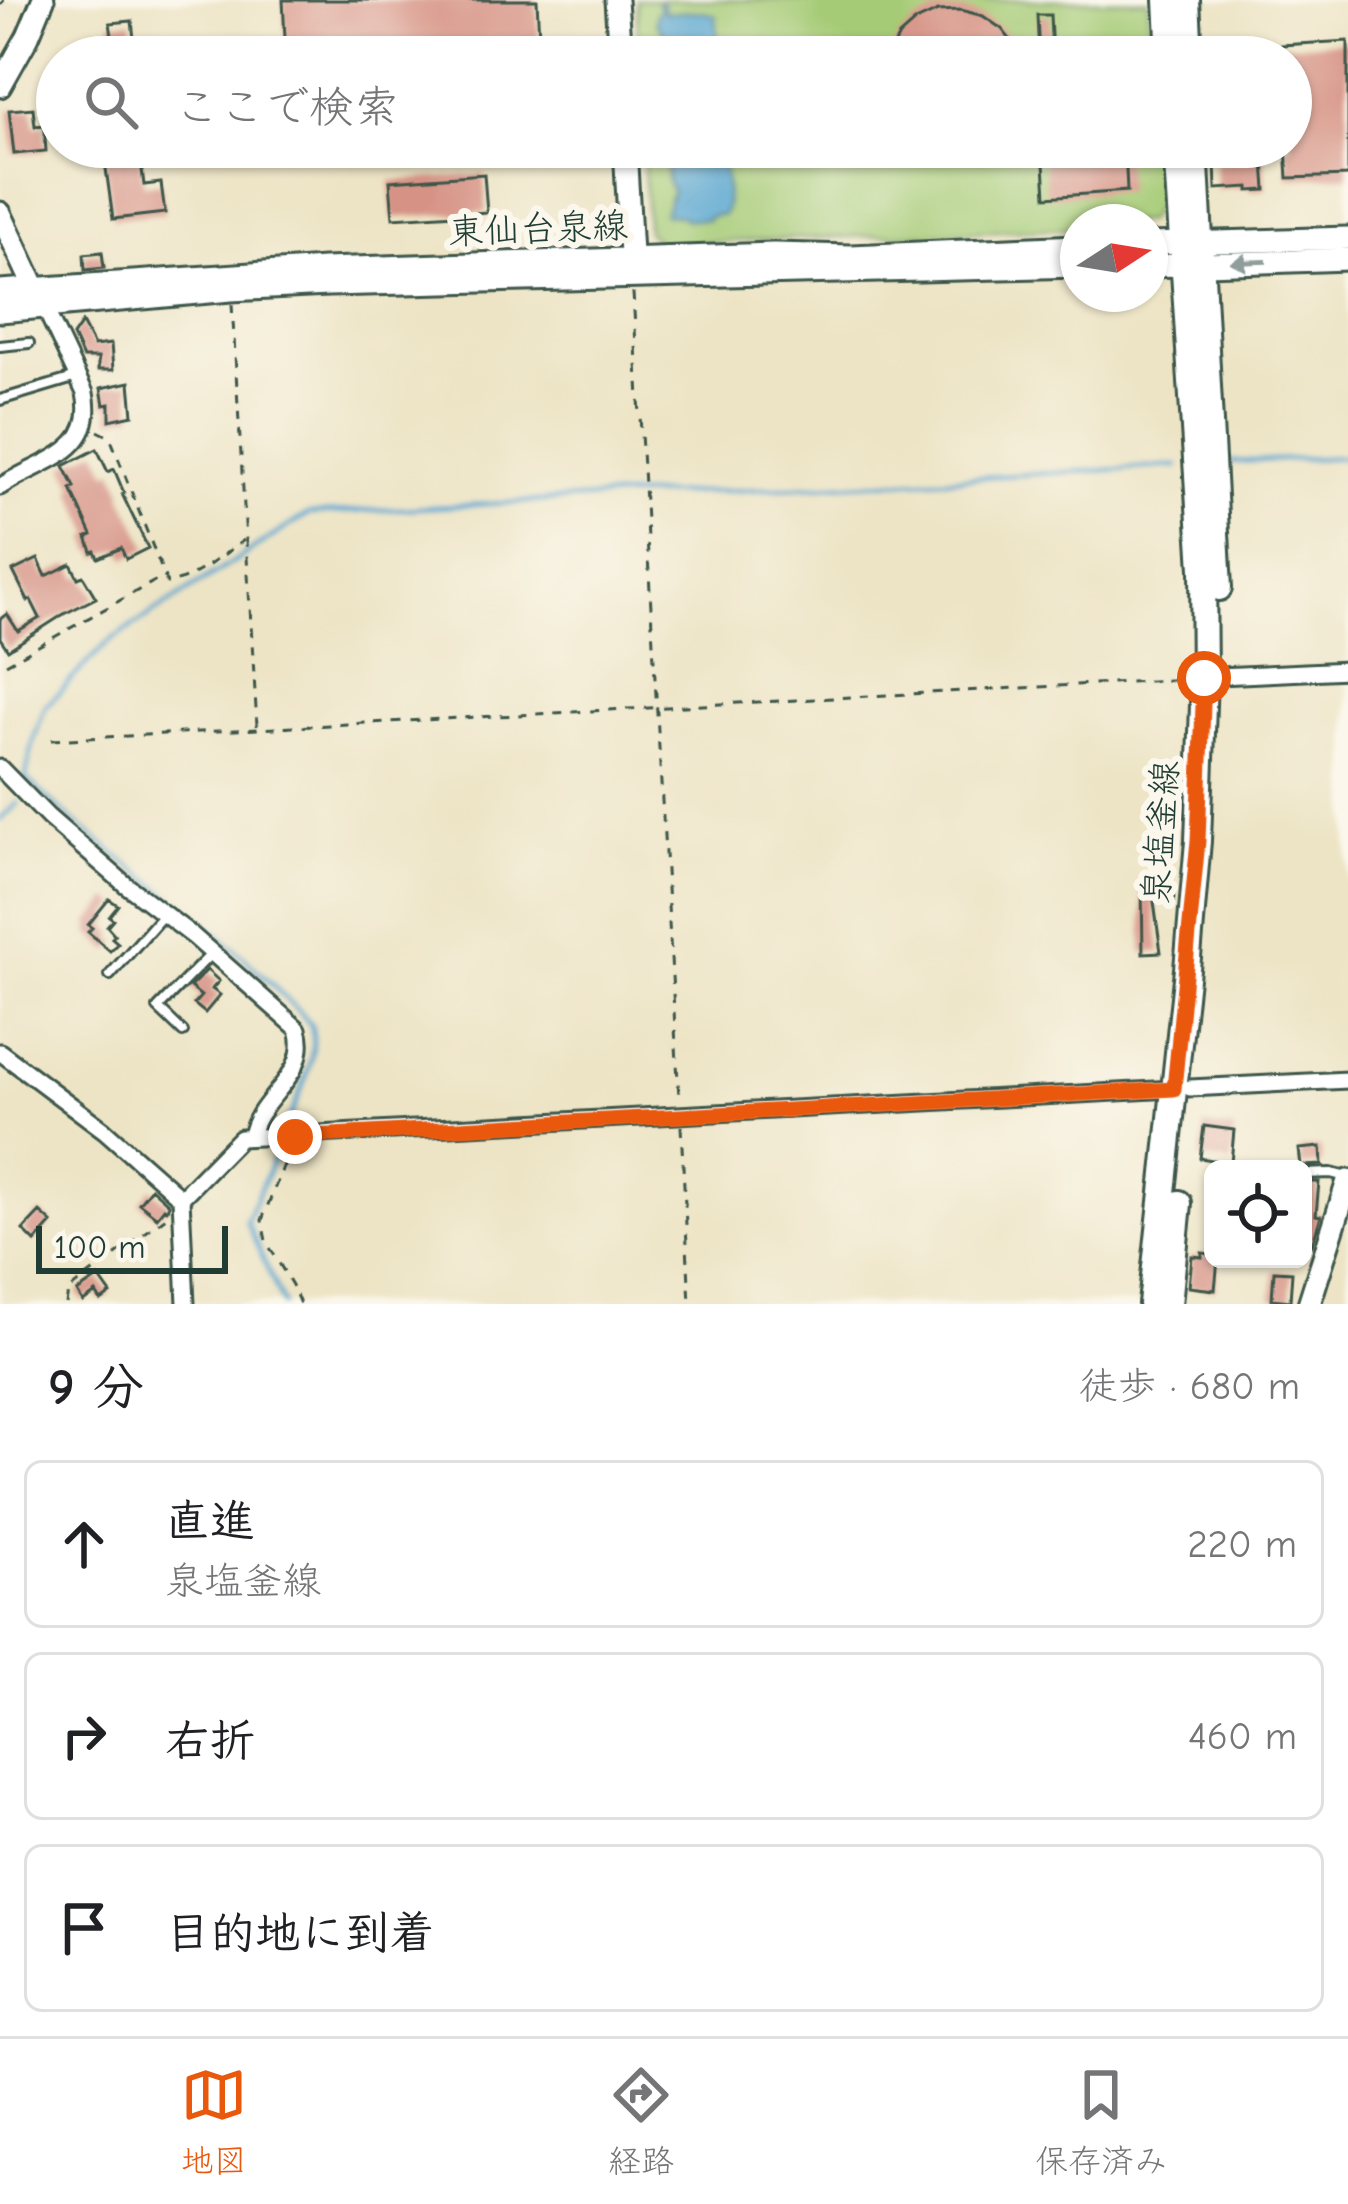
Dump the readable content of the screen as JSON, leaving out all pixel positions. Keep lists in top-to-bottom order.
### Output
{
  "streets": {
    "main road": ["泉塩釜線"],
    "street": ["東仙台泉線"]
  },
  "scale_bar": "100 m",
  "north": "right",
  "page": {
    "search": "ここで検索",
    "scale": "100 m",
    "heading": ["9 分", "徒歩 · 680 m"],
    "list": [
      ["直進", "泉塩釜線", "220 m"],
      ["右折", "460 m"],
      "目的地に到着"
    ],
    "nav": ["地図", "経路", "保存済み"]
  }
}
